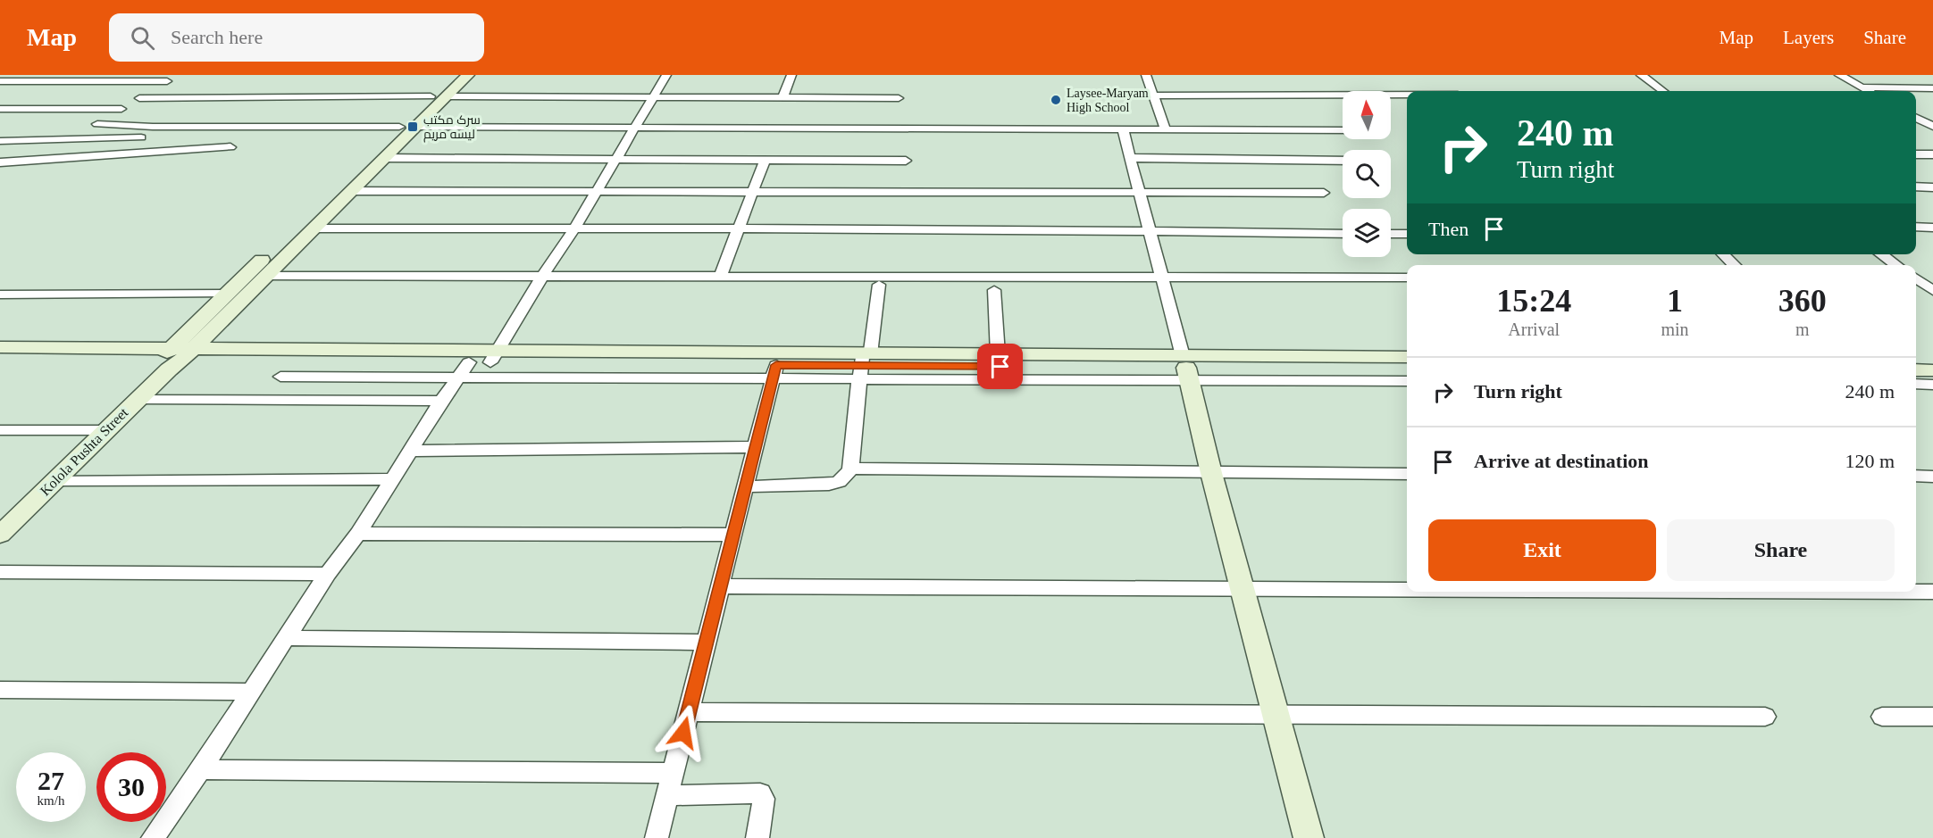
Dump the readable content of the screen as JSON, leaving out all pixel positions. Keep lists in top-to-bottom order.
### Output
{
  "streets": {
    "main road": ["Kolola Pushta Street"]
  },
  "places": {
    "other": ["Laysee-Maryam High School"],
    "transit": ["سرک مکتب لیسه مریم"]
  },
  "north": "top",
  "page": {
    "header": "Map",
    "search": "Search here",
    "nav": ["Map", "Layers", "Share"],
    "turn": ["240 m", "Turn right"],
    "then": "Then",
    "eta": [
      "15:24",
      "Arrival",
      "1",
      "min",
      "360",
      "m"
    ],
    "list": [
      {
        "name": "Turn right",
        "value": "240 m"
      },
      {
        "name": "Arrive at destination",
        "value": "120 m"
      }
    ],
    "buttons": ["Exit", "Share"],
    "speed": "27 km/h",
    "limit": "30"
  }
}
